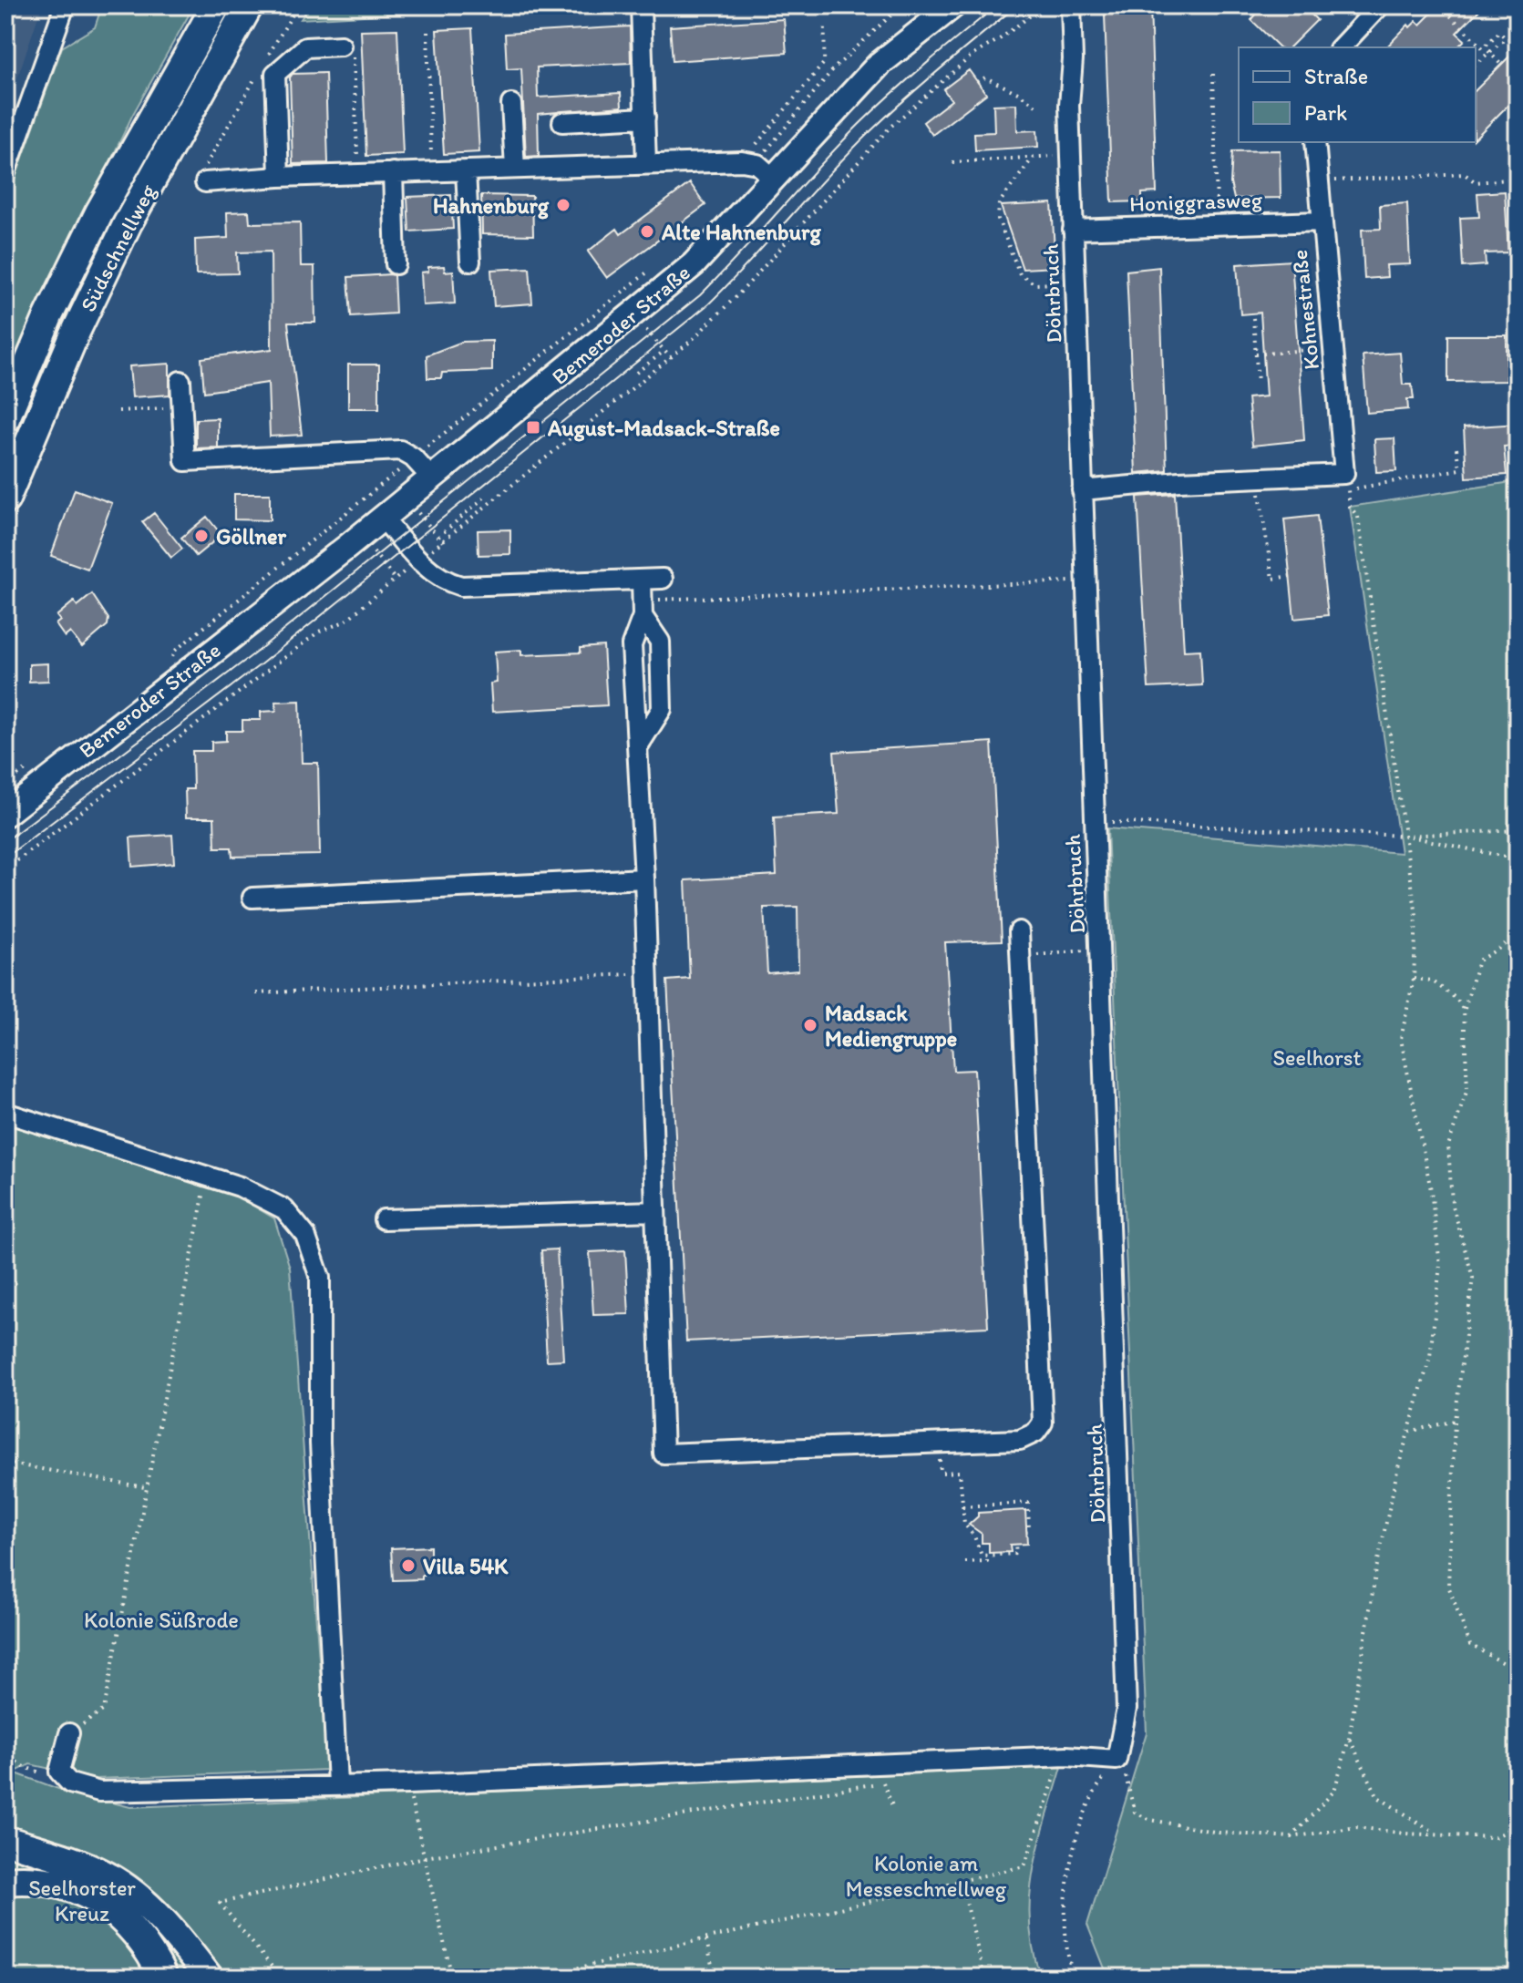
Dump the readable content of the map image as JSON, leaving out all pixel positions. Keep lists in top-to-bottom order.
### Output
{
  "streets": {
    "highway": ["Südschnellweg"],
    "main road": ["Bemeroder Straße"],
    "street": ["Honiggrasweg", "Döhrbruch", "Kohnestraße"]
  },
  "crossings": [
    ["Honiggrasweg", "Döhrbruch"],
    ["Honiggrasweg", "Kohnestraße"]
  ],
  "parks": [
    "Seelhorst",
    "Kolonie Süßrode",
    "Kolonie am Messeschnellweg",
    "Seelhorster Kreuz"
  ],
  "places": {
    "other": [
      "Hahnenburg",
      "Alte Hahnenburg",
      "Göllner",
      "Madsack Mediengruppe",
      "Villa 54K"
    ],
    "transit": ["August-Madsack-Straße"]
  },
  "legend": ["Straße", "Park"]
}
